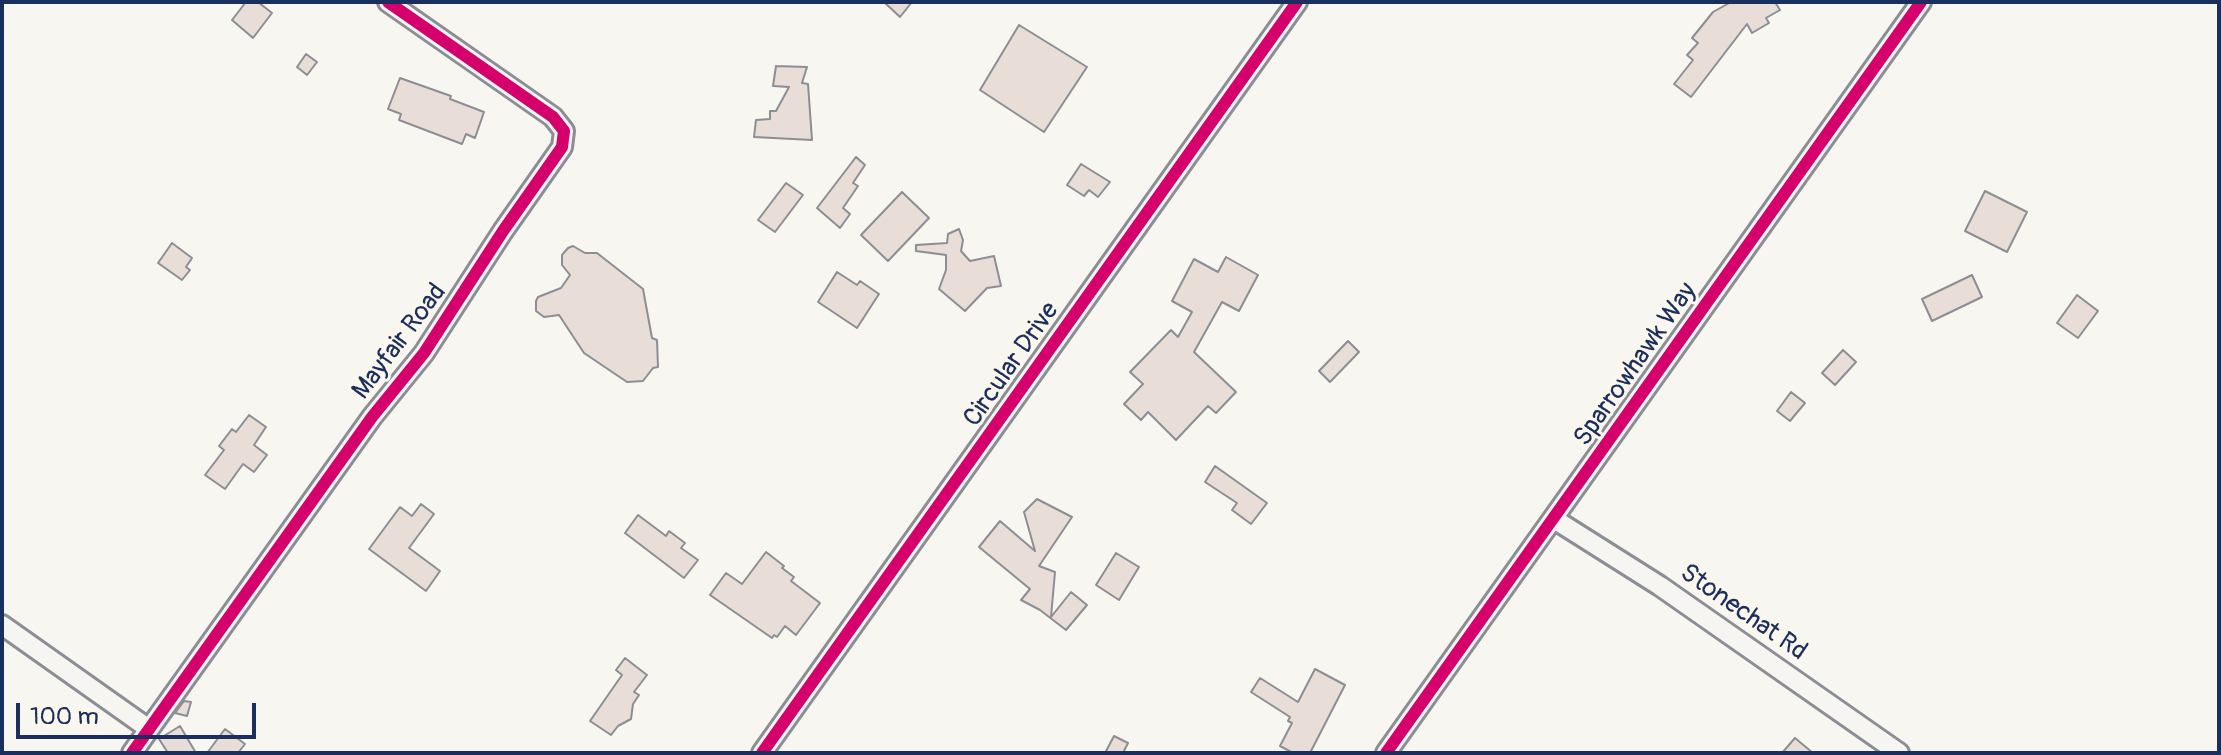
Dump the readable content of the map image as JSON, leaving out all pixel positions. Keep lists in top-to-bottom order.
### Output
{
  "streets": {
    "street": [
      "Mayfair Road",
      "Circular Drive",
      "Sparrowhawk Way",
      "Stonechat Rd"
    ]
  },
  "crossings": [
    ["Sparrowhawk Way", "Stonechat Rd"]
  ],
  "scale_bar": "100 m"
}
